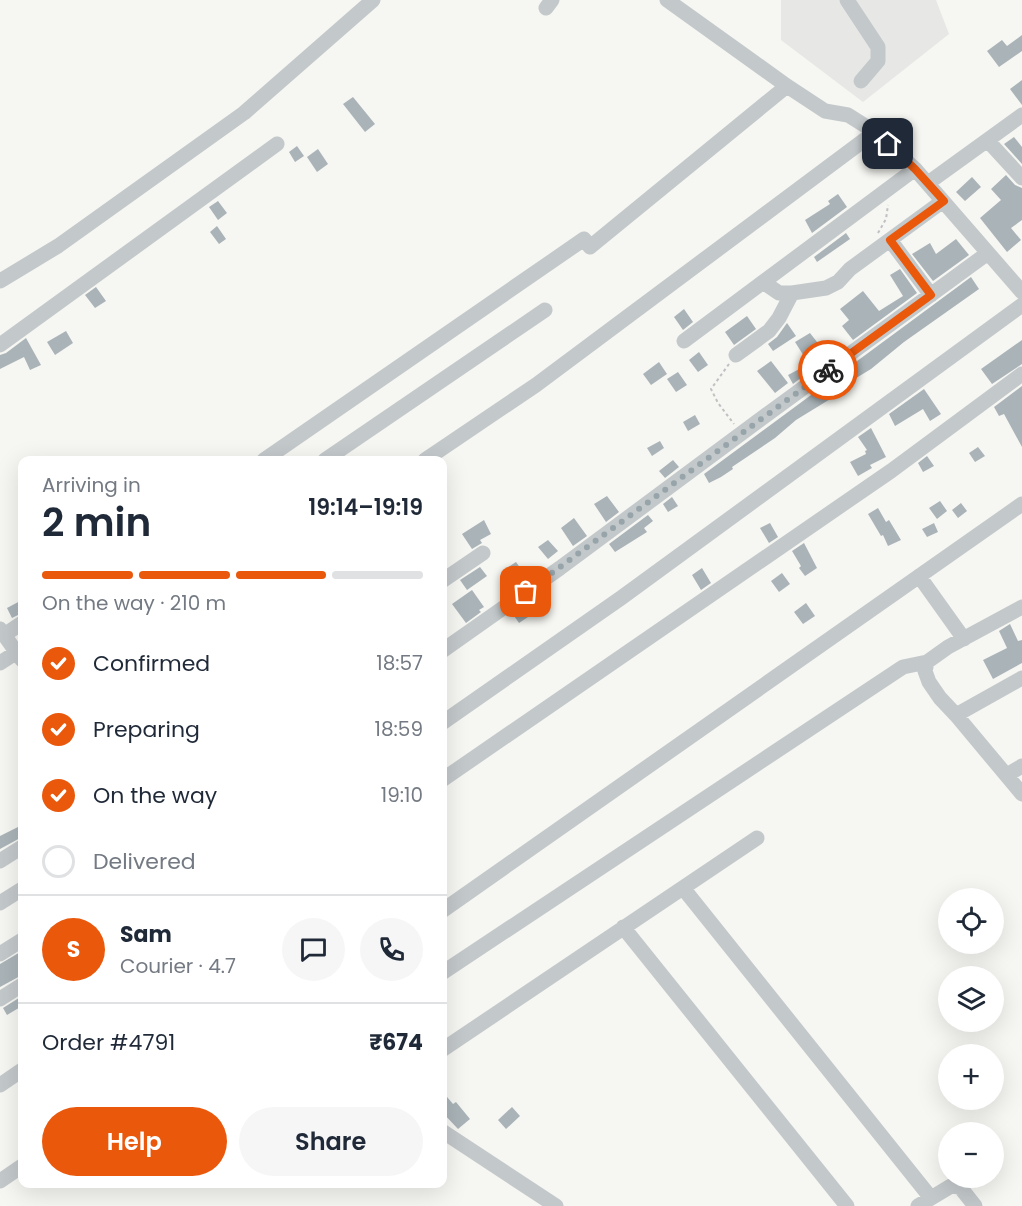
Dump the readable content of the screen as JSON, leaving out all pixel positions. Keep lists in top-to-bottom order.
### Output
{
  "page": {
    "heading": ["2 min", "Arriving in", "19:14–19:19"],
    "panel": [
      "Sam",
      "Courier · 4.7",
      "Order #4791",
      "₹674"
    ],
    "bar": "On the way · 210 m",
    "list": [
      ["Confirmed", "18:57"],
      ["Preparing", "18:59"],
      ["On the way", "19:10"],
      "Delivered"
    ],
    "map_buttons": ["+", "−"],
    "round": "S",
    "buttons": ["Help", "Share"]
  }
}
